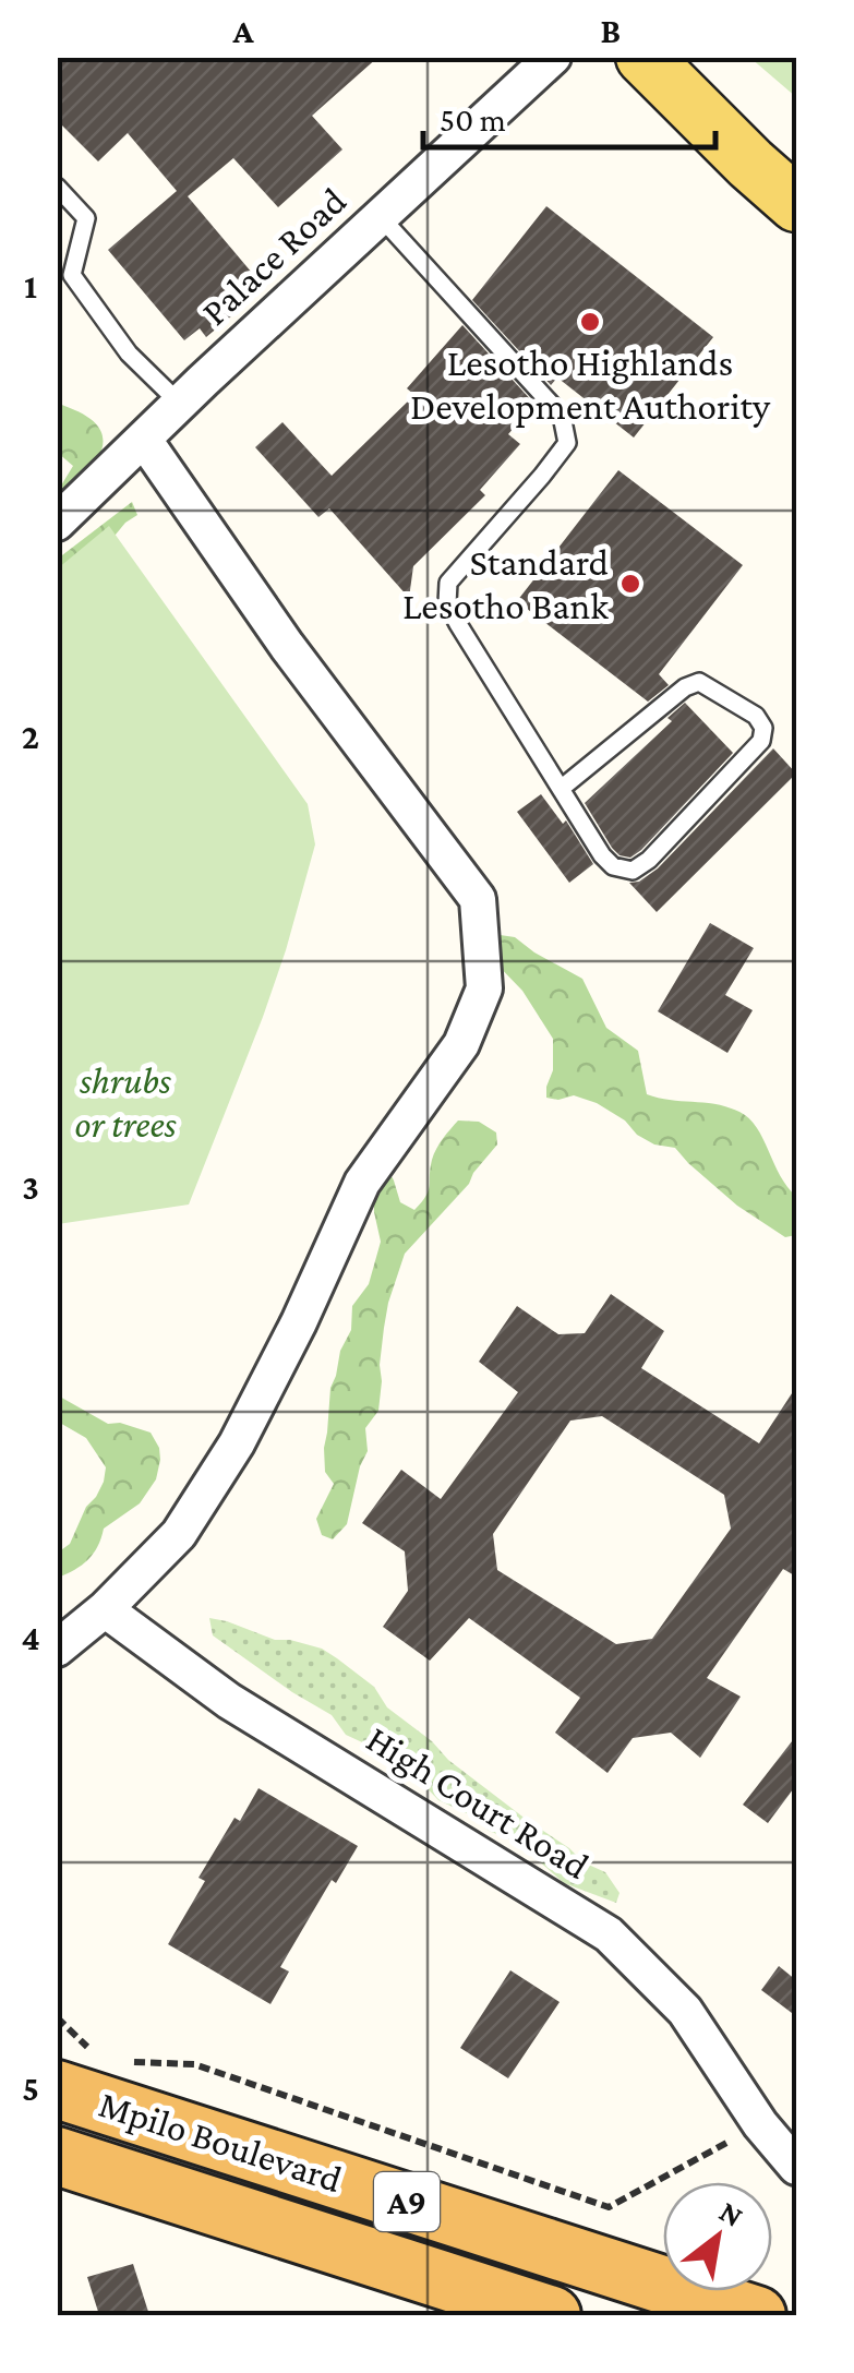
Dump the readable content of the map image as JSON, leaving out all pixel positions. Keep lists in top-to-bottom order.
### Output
{
  "streets": {
    "highway": ["Mpilo Boulevard", "A9"],
    "street": ["Palace Road", "High Court Road"]
  },
  "parks": ["shrubs or trees"],
  "places": ["Lesotho Highlands Development Authority", "Standard Lesotho Bank"],
  "scale_bar": "50 m",
  "north": "top right",
  "grid": {
    "columns": ["A", "B"],
    "rows": [
      "1",
      "2",
      "3",
      "4",
      "5"
    ]
  }
}
